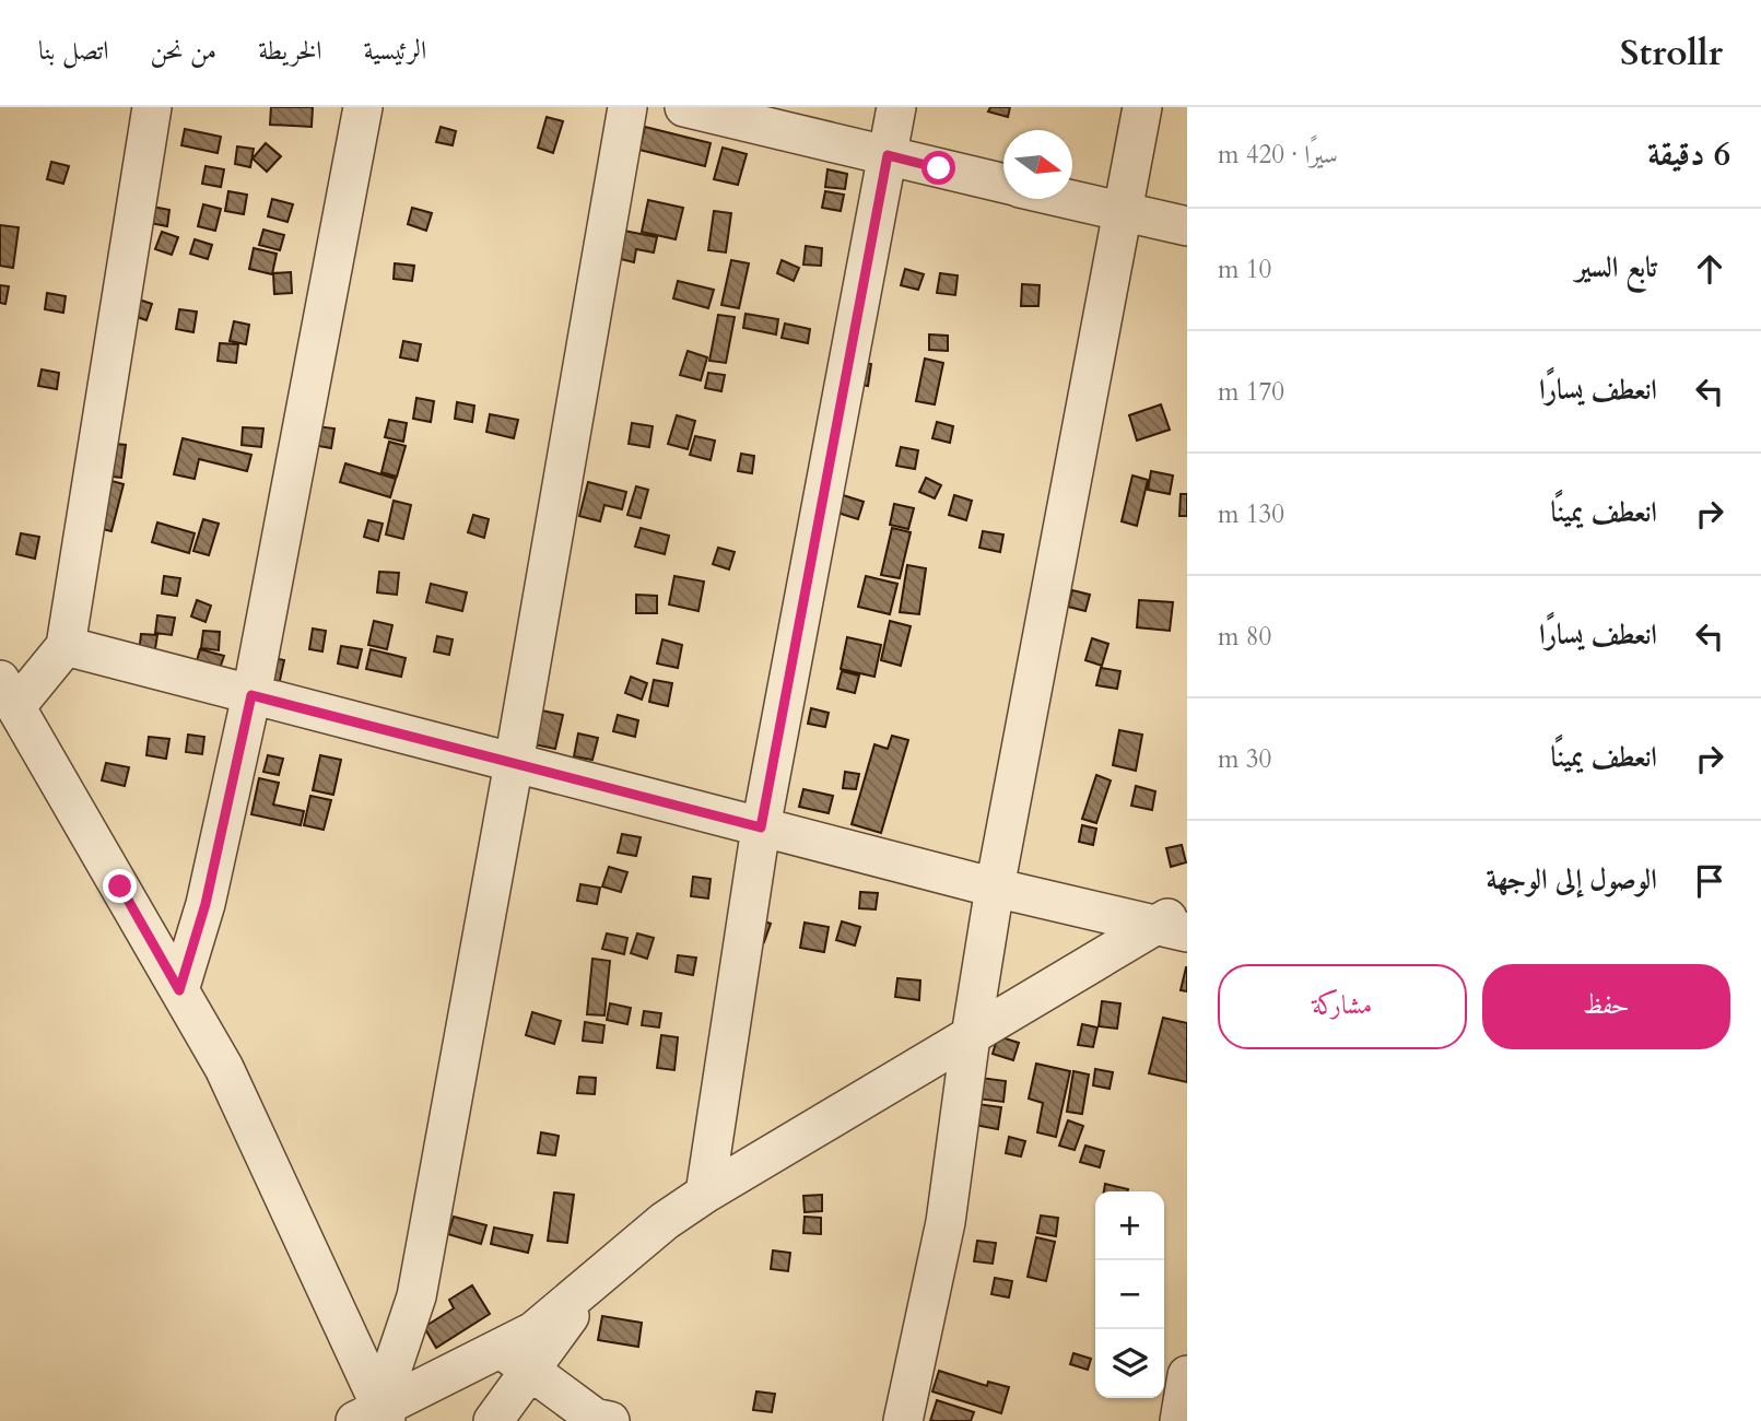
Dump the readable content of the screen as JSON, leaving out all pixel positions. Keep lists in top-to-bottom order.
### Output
{
  "north": "right",
  "page": {
    "header": "Strollr",
    "nav": [
      "الرئيسية",
      "الخريطة",
      "من نحن",
      "اتصل بنا"
    ],
    "heading": ["6 دقيقة", "سيرًا · 420 m"],
    "list": [
      ["تابع السير", "10 m"],
      ["انعطف يسارًا", "170 m"],
      ["انعطف يمينًا", "130 m"],
      ["انعطف يسارًا", "80 m"],
      ["انعطف يمينًا", "30 m"],
      "الوصول إلى الوجهة"
    ],
    "buttons": ["حفظ", "مشاركة"],
    "map_buttons": ["+", "−"]
  }
}
